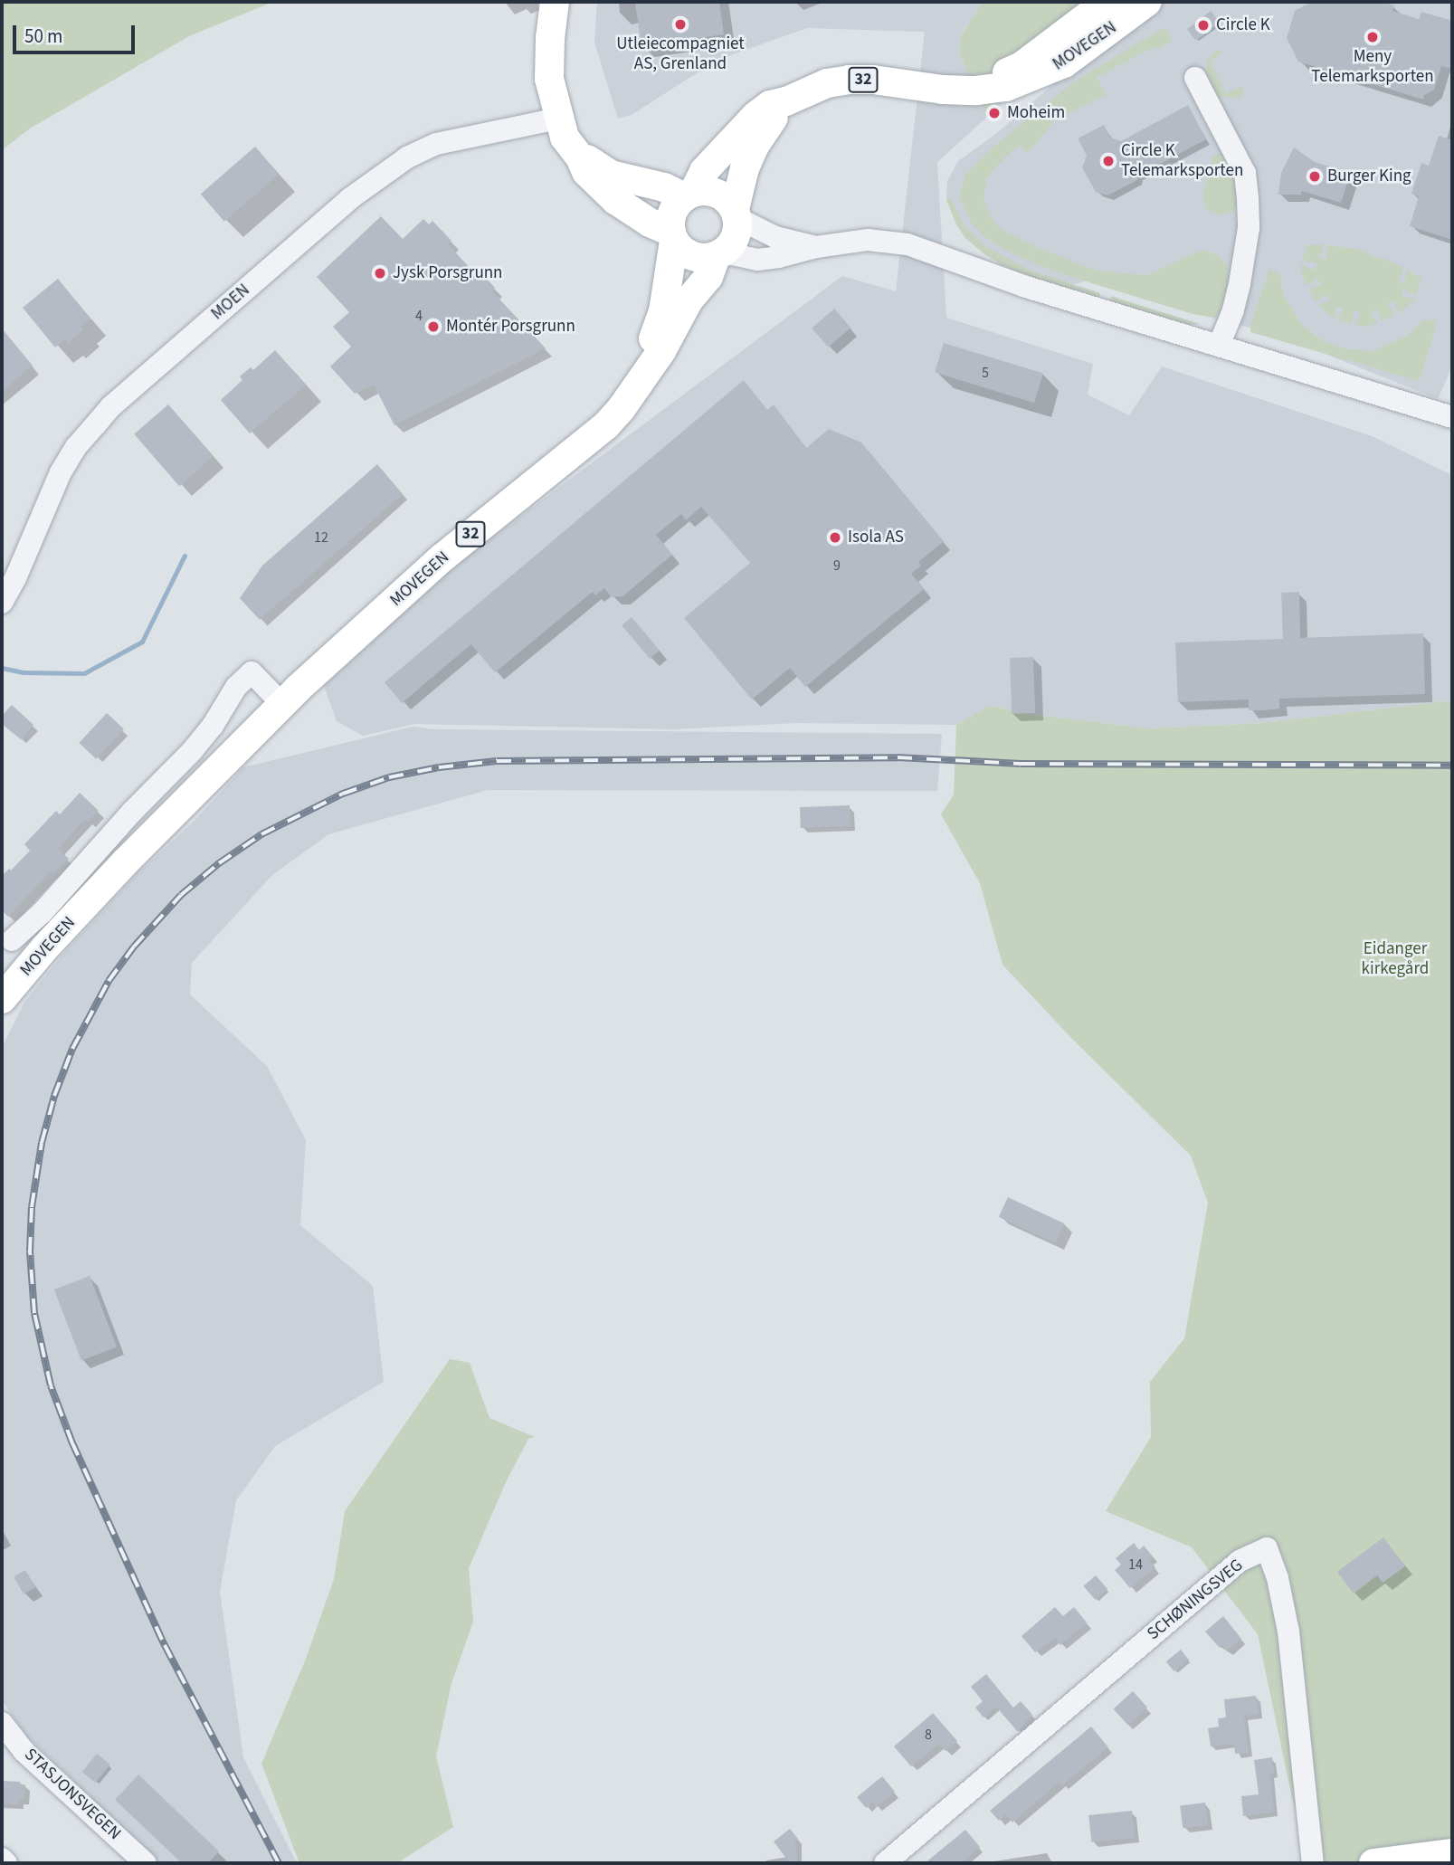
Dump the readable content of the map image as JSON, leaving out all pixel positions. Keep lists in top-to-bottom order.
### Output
{
  "streets": {
    "main road": ["MOVEGEN", "32"],
    "street": ["MOEN", "SCHØNINGSVEG", "STASJONSVEGEN"]
  },
  "crossings": [
    ["MOVEGEN", "32"]
  ],
  "parks": ["Eidanger kirkegård"],
  "places": [
    "Utleiecompagniet AS, Grenland",
    "Circle K",
    "Meny Telemarksporten",
    "Moheim",
    "Circle K Telemarksporten",
    "Burger King",
    "Jysk Porsgrunn",
    "Montér Porsgrunn",
    "Isola AS"
  ],
  "house_numbers": [
    "4",
    "5",
    "12",
    "9",
    "14",
    "8"
  ],
  "scale_bar": "50 m"
}
